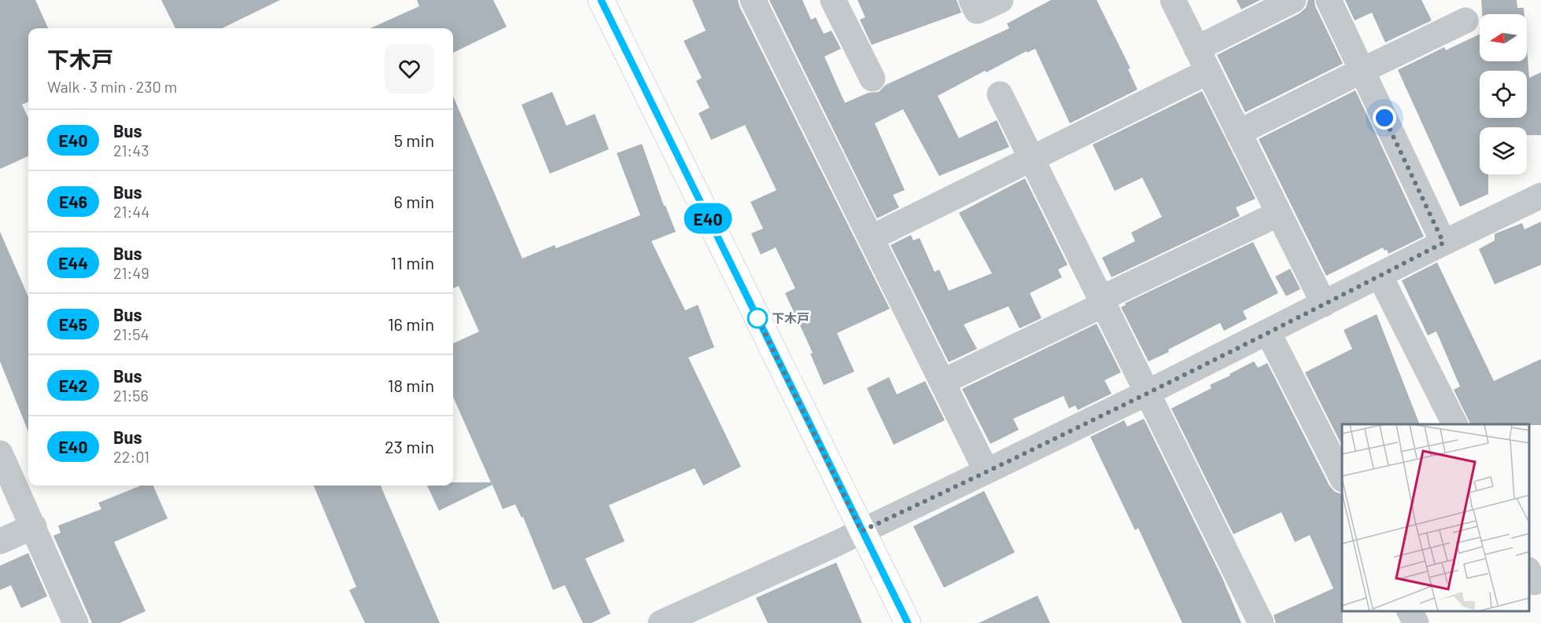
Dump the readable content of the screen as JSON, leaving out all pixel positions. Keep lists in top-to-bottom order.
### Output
{
  "places": ["下木戸"],
  "lines": ["bus line E40"],
  "north": "left",
  "page": {
    "on_map": "E40",
    "heading": ["下木戸", "Walk · 3 min · 230 m"],
    "list": [
      {
        "mark": "E40",
        "name": "Bus",
        "note": "21:43",
        "value": "5 min"
      },
      {
        "mark": "E46",
        "name": "Bus",
        "note": "21:44",
        "value": "6 min"
      },
      {
        "mark": "E44",
        "name": "Bus",
        "note": "21:49",
        "value": "11 min"
      },
      {
        "mark": "E45",
        "name": "Bus",
        "note": "21:54",
        "value": "16 min"
      },
      {
        "mark": "E42",
        "name": "Bus",
        "note": "21:56",
        "value": "18 min"
      },
      {
        "mark": "E40",
        "name": "Bus",
        "note": "22:01",
        "value": "23 min"
      }
    ]
  }
}
